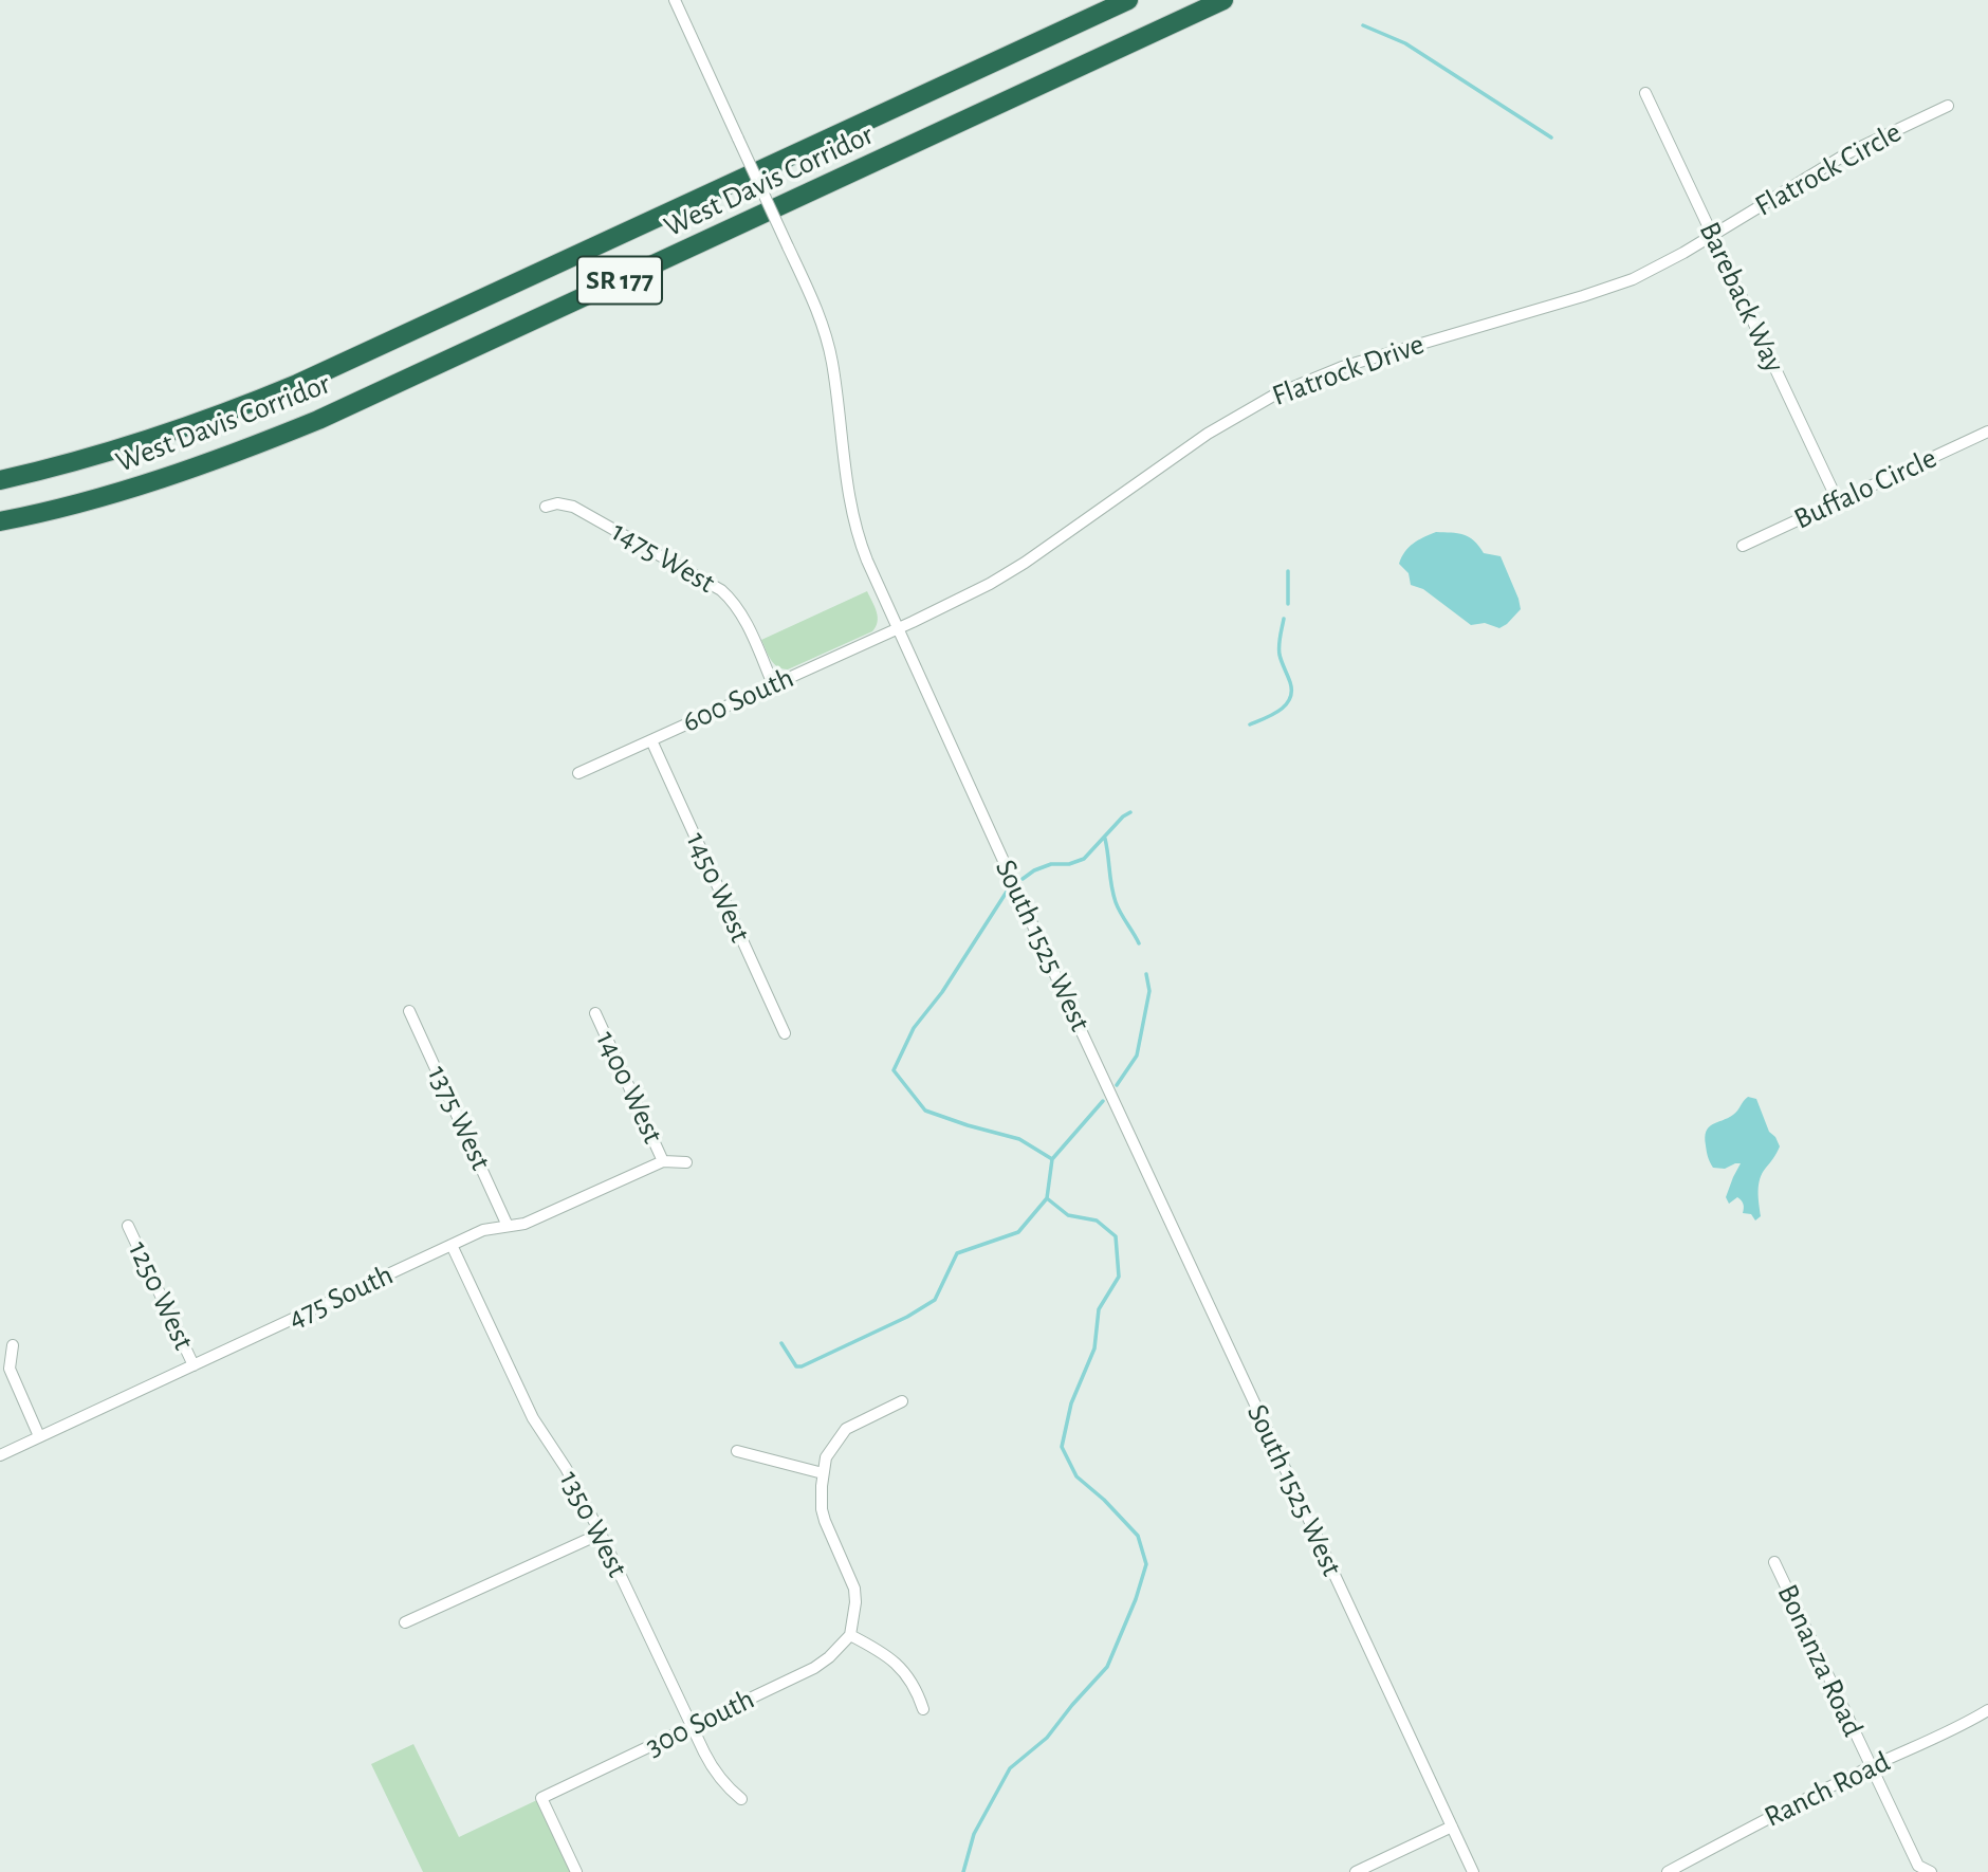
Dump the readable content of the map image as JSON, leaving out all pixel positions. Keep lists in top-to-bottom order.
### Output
{
  "streets": {
    "highway": ["West Davis Corridor", "SR 177"],
    "street": [
      "Flatrock Circle",
      "Bareback Way",
      "Flatrock Drive",
      "Buffalo Circle",
      "1475 West",
      "600 South",
      "1450 West",
      "South 1525 West",
      "1400 West",
      "1375 West",
      "1250 West",
      "475 South",
      "1350 West",
      "Bonanza Road",
      "300 South",
      "Ranch Road"
    ]
  },
  "crossings": [
    ["Flatrock Circle", "Bareback Way"],
    ["Flatrock Circle", "Flatrock Drive"],
    ["Bareback Way", "Flatrock Drive"],
    ["Bareback Way", "Buffalo Circle"],
    ["Flatrock Drive", "600 South"],
    ["Flatrock Drive", "South 1525 West"],
    ["1475 West", "600 South"],
    ["600 South", "1450 West"],
    ["600 South", "South 1525 West"],
    ["1400 West", "475 South"],
    ["1375 West", "475 South"],
    ["1250 West", "475 South"],
    ["475 South", "1350 West"],
    ["1350 West", "300 South"],
    ["Bonanza Road", "Ranch Road"]
  ]
}
